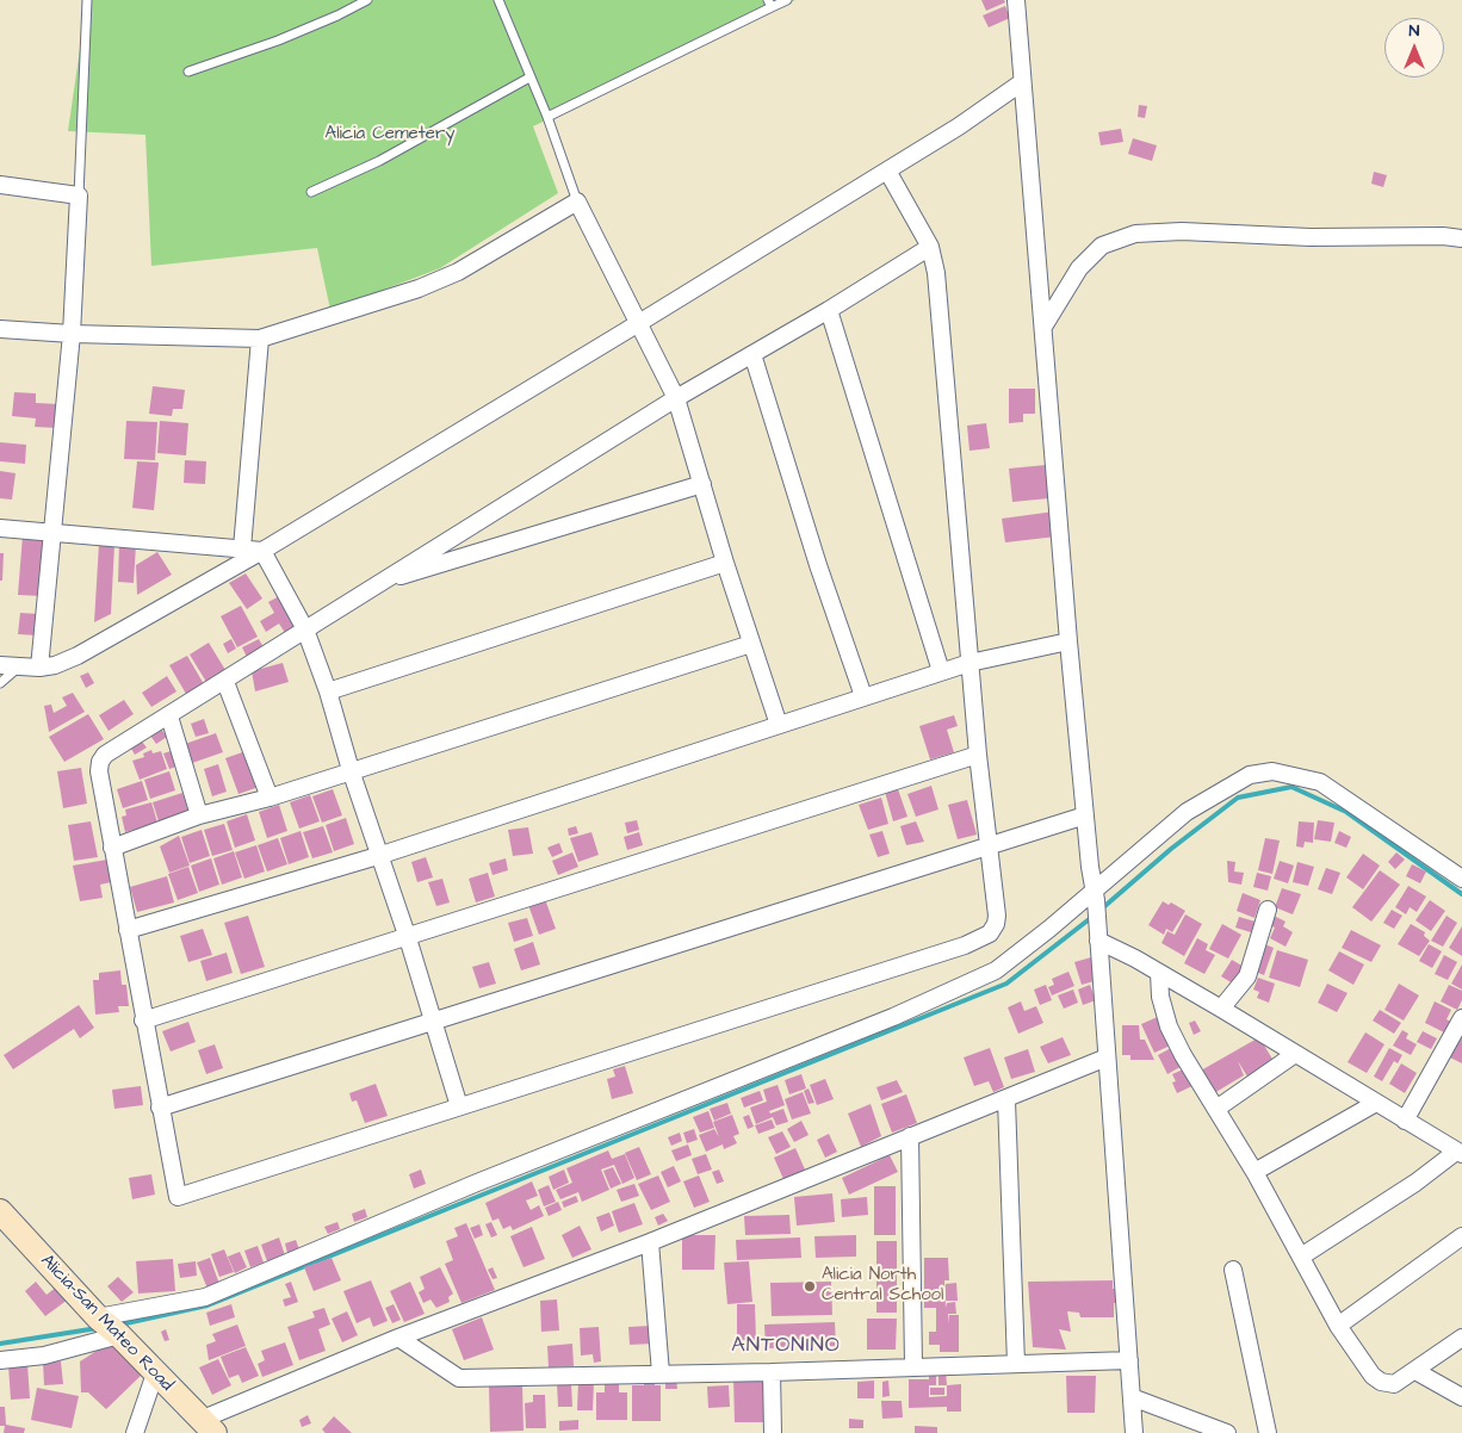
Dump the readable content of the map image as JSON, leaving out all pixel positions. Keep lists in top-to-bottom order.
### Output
{
  "streets": {
    "main road": ["Alicia-San Mateo Road"]
  },
  "districts": ["ANTONINO"],
  "parks": ["Alicia Cemetery"],
  "places": ["Alicia North Central School"],
  "north": "top"
}
